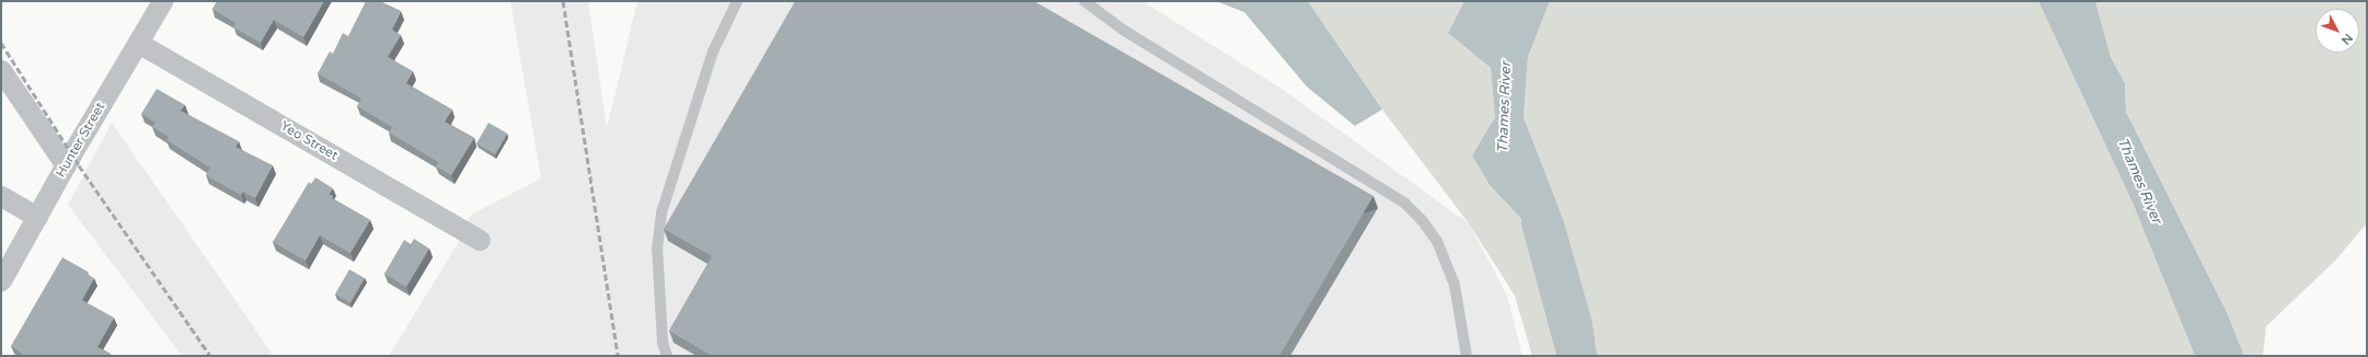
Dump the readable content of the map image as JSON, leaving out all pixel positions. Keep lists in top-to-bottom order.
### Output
{
  "streets": {
    "street": ["Hunter Street", "Yeo Street"]
  },
  "crossings": [
    ["Hunter Street", "Yeo Street"]
  ],
  "water": ["Thames River"],
  "north": "bottom right"
}
